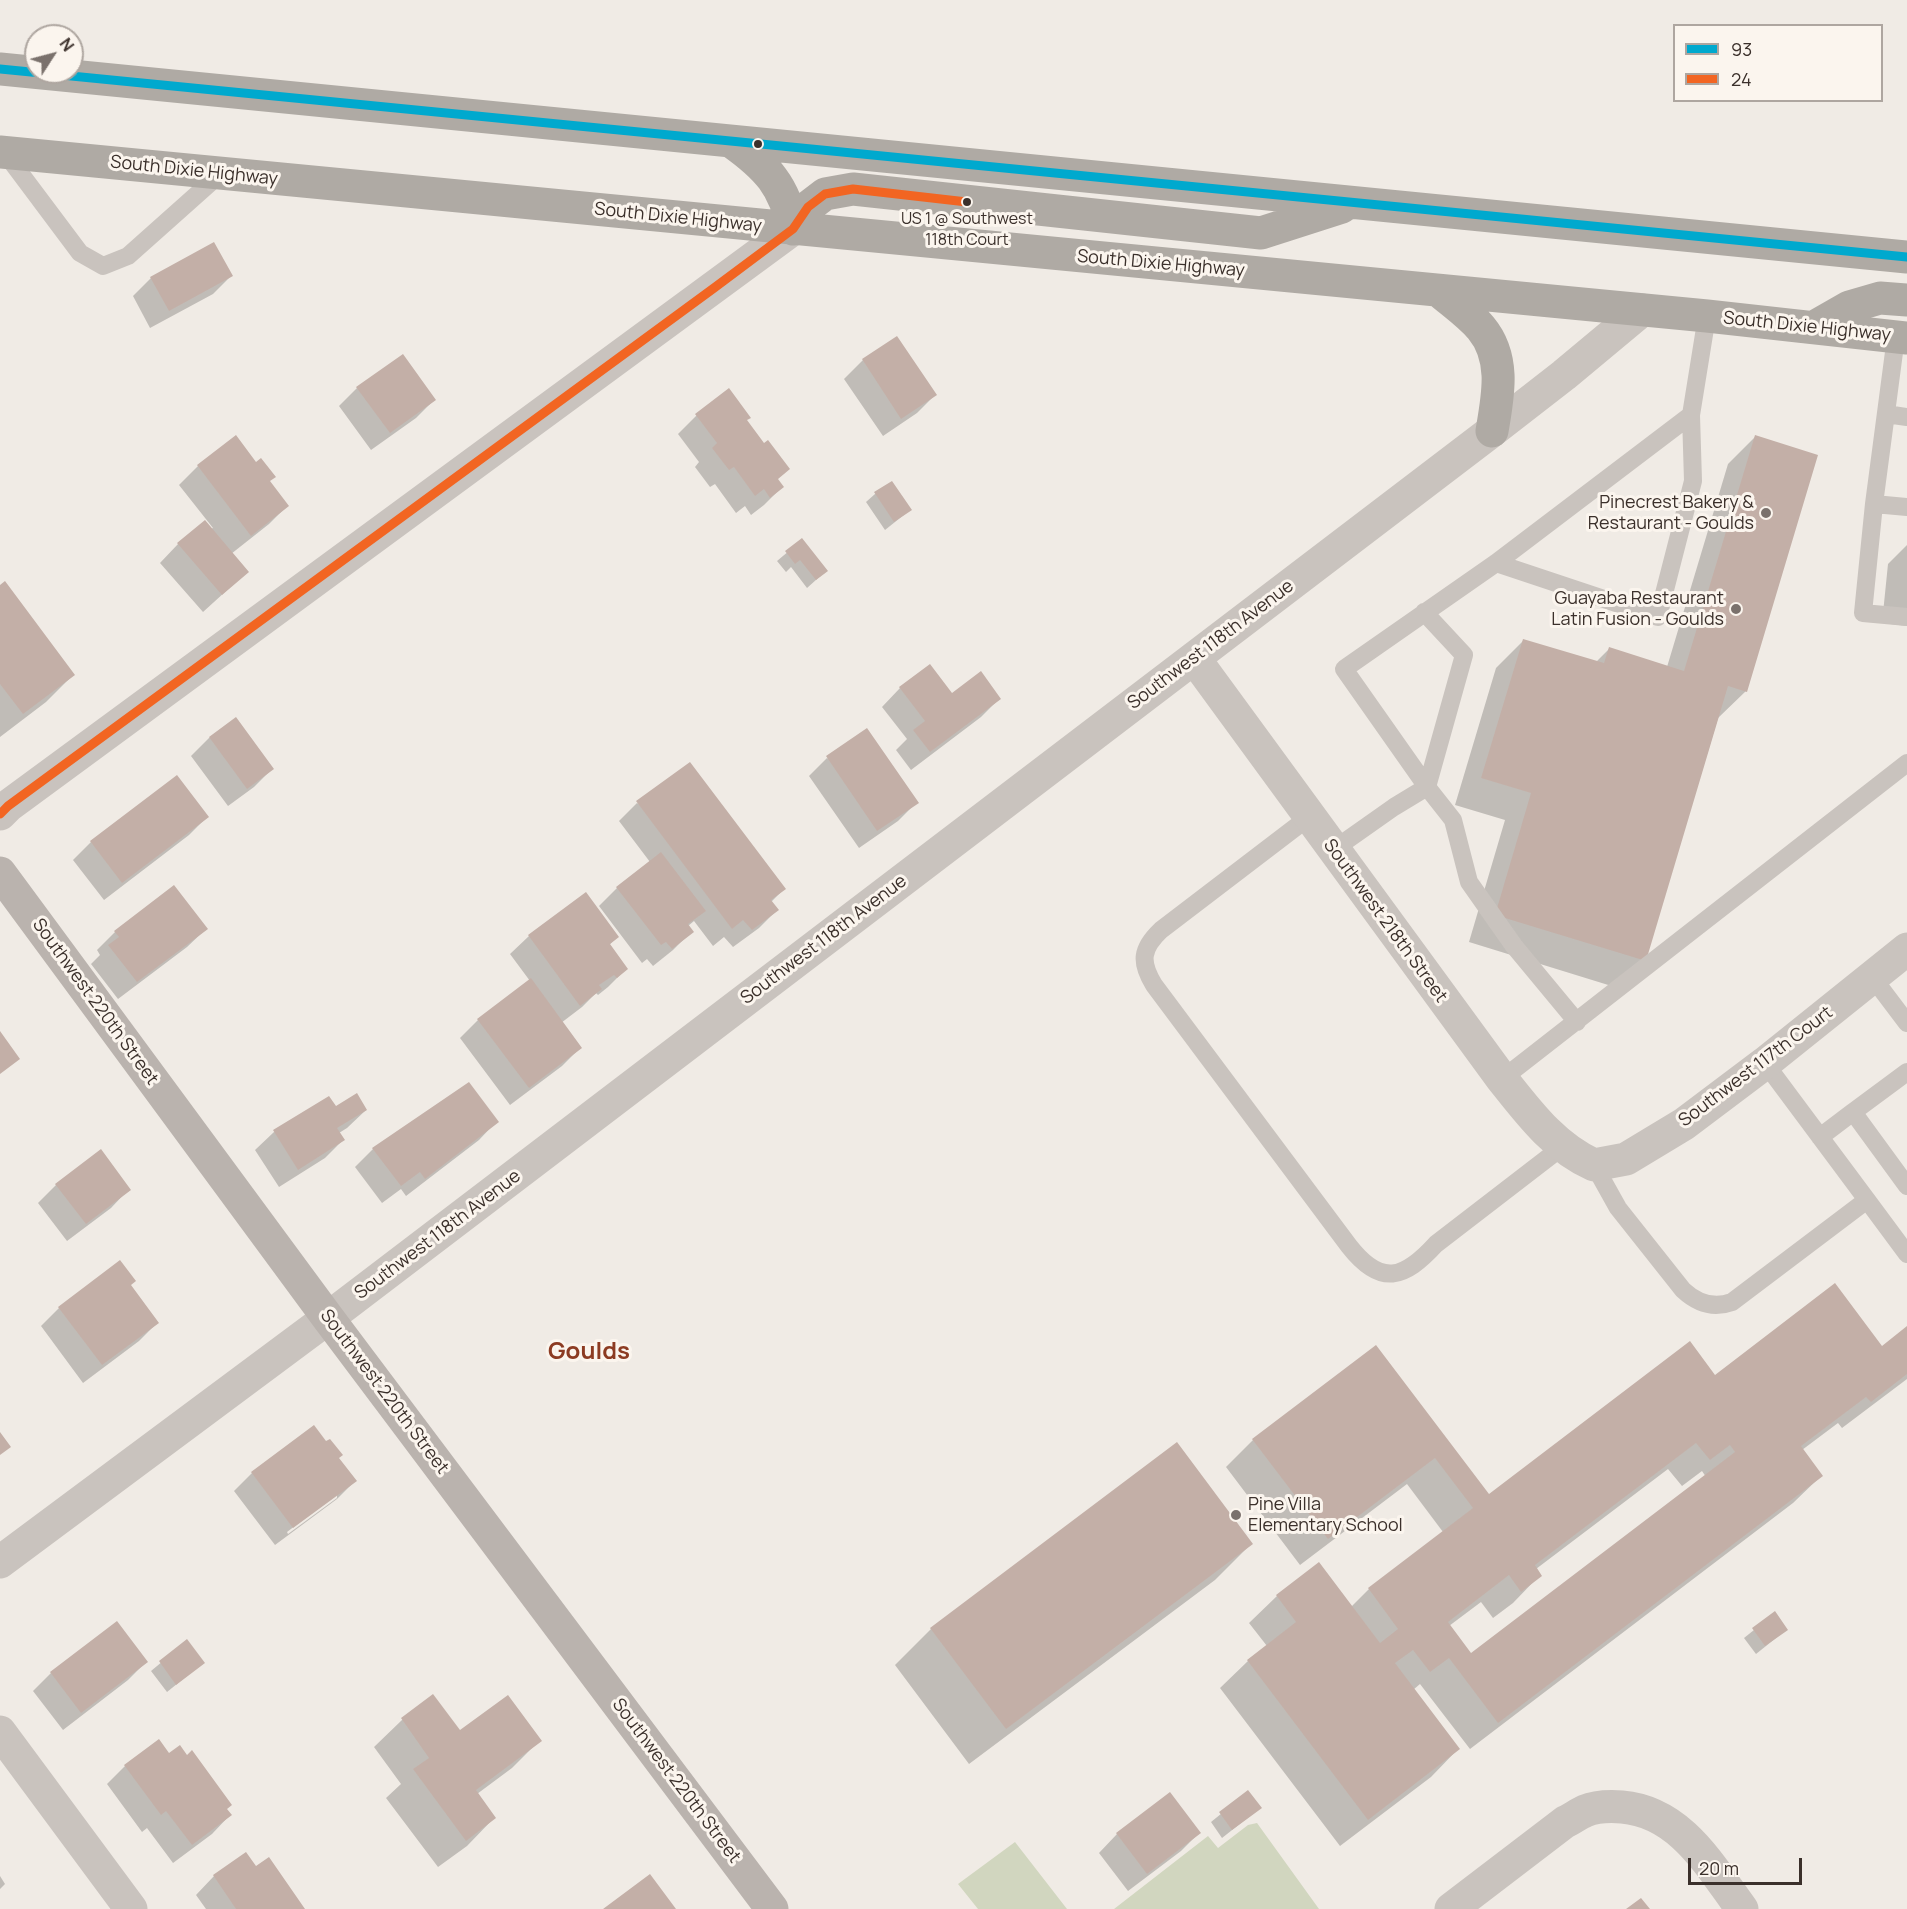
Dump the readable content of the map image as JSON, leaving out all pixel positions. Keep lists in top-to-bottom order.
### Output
{
  "streets": {
    "highway": ["South Dixie Highway"],
    "street": [
      "Southwest 118th Avenue",
      "Southwest 218th Street",
      "Southwest 220th Street",
      "Southwest 117th Court"
    ]
  },
  "crossings": [
    ["South Dixie Highway", "Southwest 118th Avenue"],
    ["Southwest 118th Avenue", "Southwest 218th Street"],
    ["Southwest 118th Avenue", "Southwest 220th Street"],
    ["Southwest 218th Street", "Southwest 117th Court"]
  ],
  "districts": ["Goulds"],
  "places": [
    "US 1 @ Southwest 118th Court",
    "Pinecrest Bakery & Restaurant - Goulds",
    "Guayaba Restaurant Latin Fusion - Goulds",
    "Pine Villa Elementary School"
  ],
  "lines": ["transit line 93", "transit line 24"],
  "legend": ["93", "24"],
  "scale_bar": "20 m",
  "north": "top right"
}
